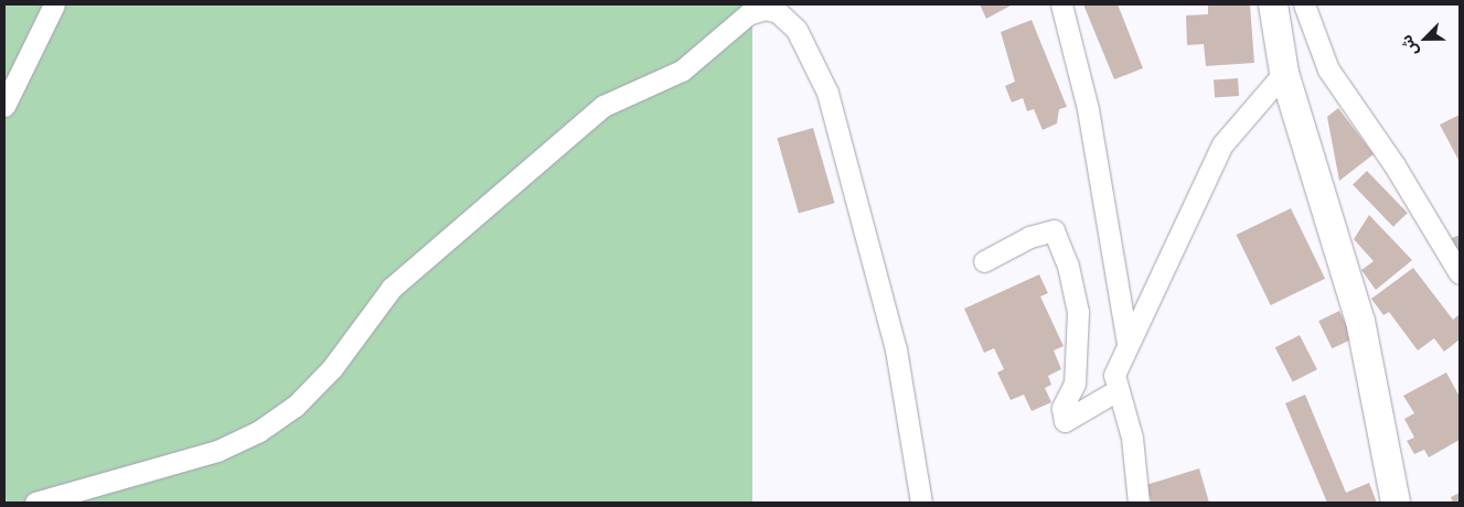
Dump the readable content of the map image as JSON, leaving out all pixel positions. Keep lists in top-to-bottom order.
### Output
{
  "north": "bottom left"
}
